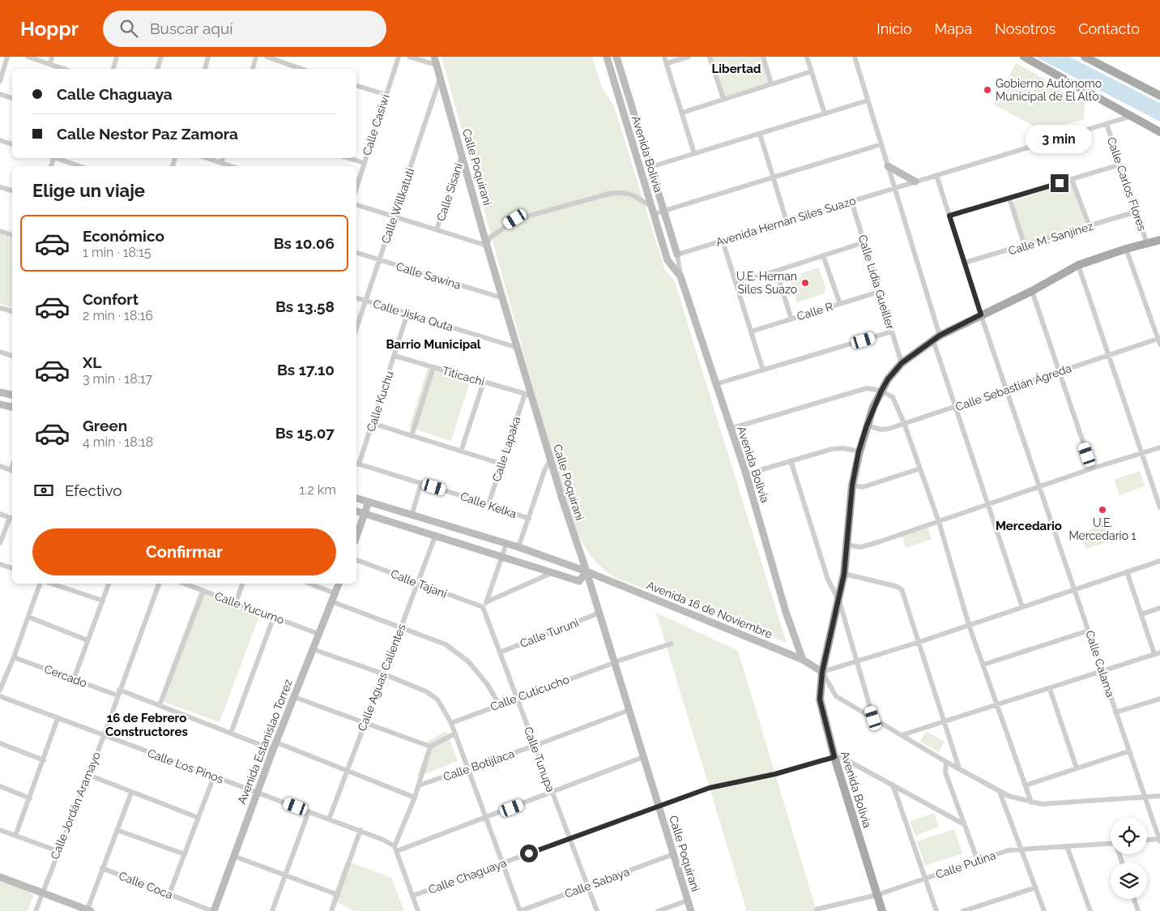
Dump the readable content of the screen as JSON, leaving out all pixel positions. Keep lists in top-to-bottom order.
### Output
{
  "streets": {
    "main road": ["Avenida Bolivia"],
    "street": [
      "Calle Casiwi",
      "Calle Poquirani",
      "Calle Carlos Flores",
      "Calle Sisani",
      "Calle Willkatuti",
      "Avenida Hernan Siles Suazo",
      "Calle M. Sanjinez",
      "Calle Sawina",
      "Calle Lidia Gueiller",
      "Calle R",
      "Calle Jiska Quta",
      "Titicachi",
      "Calle Sebastián Ágreda",
      "Calle Kuchu",
      "Calle Lapaka",
      "Calle Kelka",
      "Calle Tajani",
      "Calle Yucumo",
      "Avenida 16 de Noviembre",
      "Calle Turuni",
      "Calle Calama",
      "Cercado",
      "Calle Aguas Calientes",
      "Calle Cuticucho",
      "Avenida Estanislao Torrez",
      "Calle Tunupa",
      "Calle Botijlaca",
      "Calle Los Pinos",
      "Calle Jordán Aramayo",
      "Calle Putina",
      "Calle Chaguaya",
      "Calle Sabaya",
      "Calle Coca"
    ]
  },
  "crossings": [
    ["Avenida Bolivia", "Calle Carlos Flores"],
    ["Avenida Bolivia", "Avenida Hernan Siles Suazo"],
    ["Avenida Bolivia", "Calle Lidia Gueiller"],
    ["Avenida Bolivia", "Calle Sebastián Ágreda"],
    ["Avenida Bolivia", "Avenida 16 de Noviembre"],
    ["Avenida Bolivia", "Calle Calama"],
    ["Avenida Bolivia", "Calle Putina"],
    ["Avenida Bolivia", "Calle Chaguaya"],
    ["Calle Poquirani", "Calle Sisani"],
    ["Calle Poquirani", "Calle Willkatuti"],
    ["Calle Poquirani", "Calle Sawina"],
    ["Calle Poquirani", "Calle Jiska Quta"],
    ["Calle Poquirani", "Titicachi"],
    ["Calle Poquirani", "Calle Lapaka"],
    ["Calle Poquirani", "Avenida 16 de Noviembre"],
    ["Calle Poquirani", "Calle Turuni"],
    ["Calle Poquirani", "Calle Cuticucho"],
    ["Calle Poquirani", "Calle Botijlaca"],
    ["Calle Poquirani", "Calle Chaguaya"],
    ["Calle Poquirani", "Calle Sabaya"],
    ["Calle Carlos Flores", "Avenida Hernan Siles Suazo"],
    ["Calle Carlos Flores", "Calle M. Sanjinez"],
    ["Calle Willkatuti", "Calle Sawina"],
    ["Calle Willkatuti", "Calle Jiska Quta"],
    ["Avenida Hernan Siles Suazo", "Calle Lidia Gueiller"],
    ["Avenida Hernan Siles Suazo", "Calle Calama"],
    ["Calle M. Sanjinez", "Calle Calama"],
    ["Calle Lidia Gueiller", "Calle R"],
    ["Calle Jiska Quta", "Calle Kuchu"],
    ["Titicachi", "Calle Kuchu"],
    ["Titicachi", "Calle Lapaka"],
    ["Calle Sebastián Ágreda", "Calle Calama"],
    ["Calle Kuchu", "Calle Kelka"],
    ["Calle Lapaka", "Calle Kelka"],
    ["Calle Tajani", "Calle Aguas Calientes"],
    ["Calle Tajani", "Calle Tunupa"],
    ["Calle Yucumo", "Avenida Estanislao Torrez"],
    ["Calle Turuni", "Calle Tunupa"],
    ["Cercado", "Calle Jordán Aramayo"],
    ["Calle Aguas Calientes", "Calle Los Pinos"],
    ["Calle Cuticucho", "Calle Tunupa"],
    ["Avenida Estanislao Torrez", "Calle Los Pinos"],
    ["Avenida Estanislao Torrez", "Calle Coca"],
    ["Calle Tunupa", "Calle Botijlaca"],
    ["Calle Tunupa", "Calle Chaguaya"],
    ["Calle Tunupa", "Calle Sabaya"],
    ["Calle Los Pinos", "Calle Jordán Aramayo"]
  ],
  "districts": [
    "Libertad",
    "Barrio Municipal",
    "Mercedario",
    "16 de Febrero Constructores"
  ],
  "places": ["Gobierno Autónomo Municipal de El Alto", "U.E. Hernan Siles Suazo", "U.E. Mercedario 1"],
  "page": {
    "header": "Hoppr",
    "search": "Buscar aquí",
    "nav": [
      "Inicio",
      "Mapa",
      "Nosotros",
      "Contacto"
    ],
    "banner": ["Calle Chaguaya", "Calle Nestor Paz Zamora"],
    "bubble": "3 min",
    "heading": "Elige un viaje",
    "list": [
      {
        "name": "Económico",
        "note": "1 min · 18:15",
        "value": "Bs 10.06"
      },
      {
        "name": "Confort",
        "note": "2 min · 18:16",
        "value": "Bs 13.58"
      },
      {
        "name": "XL",
        "note": "3 min · 18:17",
        "value": "Bs 17.10"
      },
      {
        "name": "Green",
        "note": "4 min · 18:18",
        "value": "Bs 15.07"
      }
    ],
    "pay": ["Efectivo", "1.2 km"],
    "buttons": "Confirmar"
  }
}
